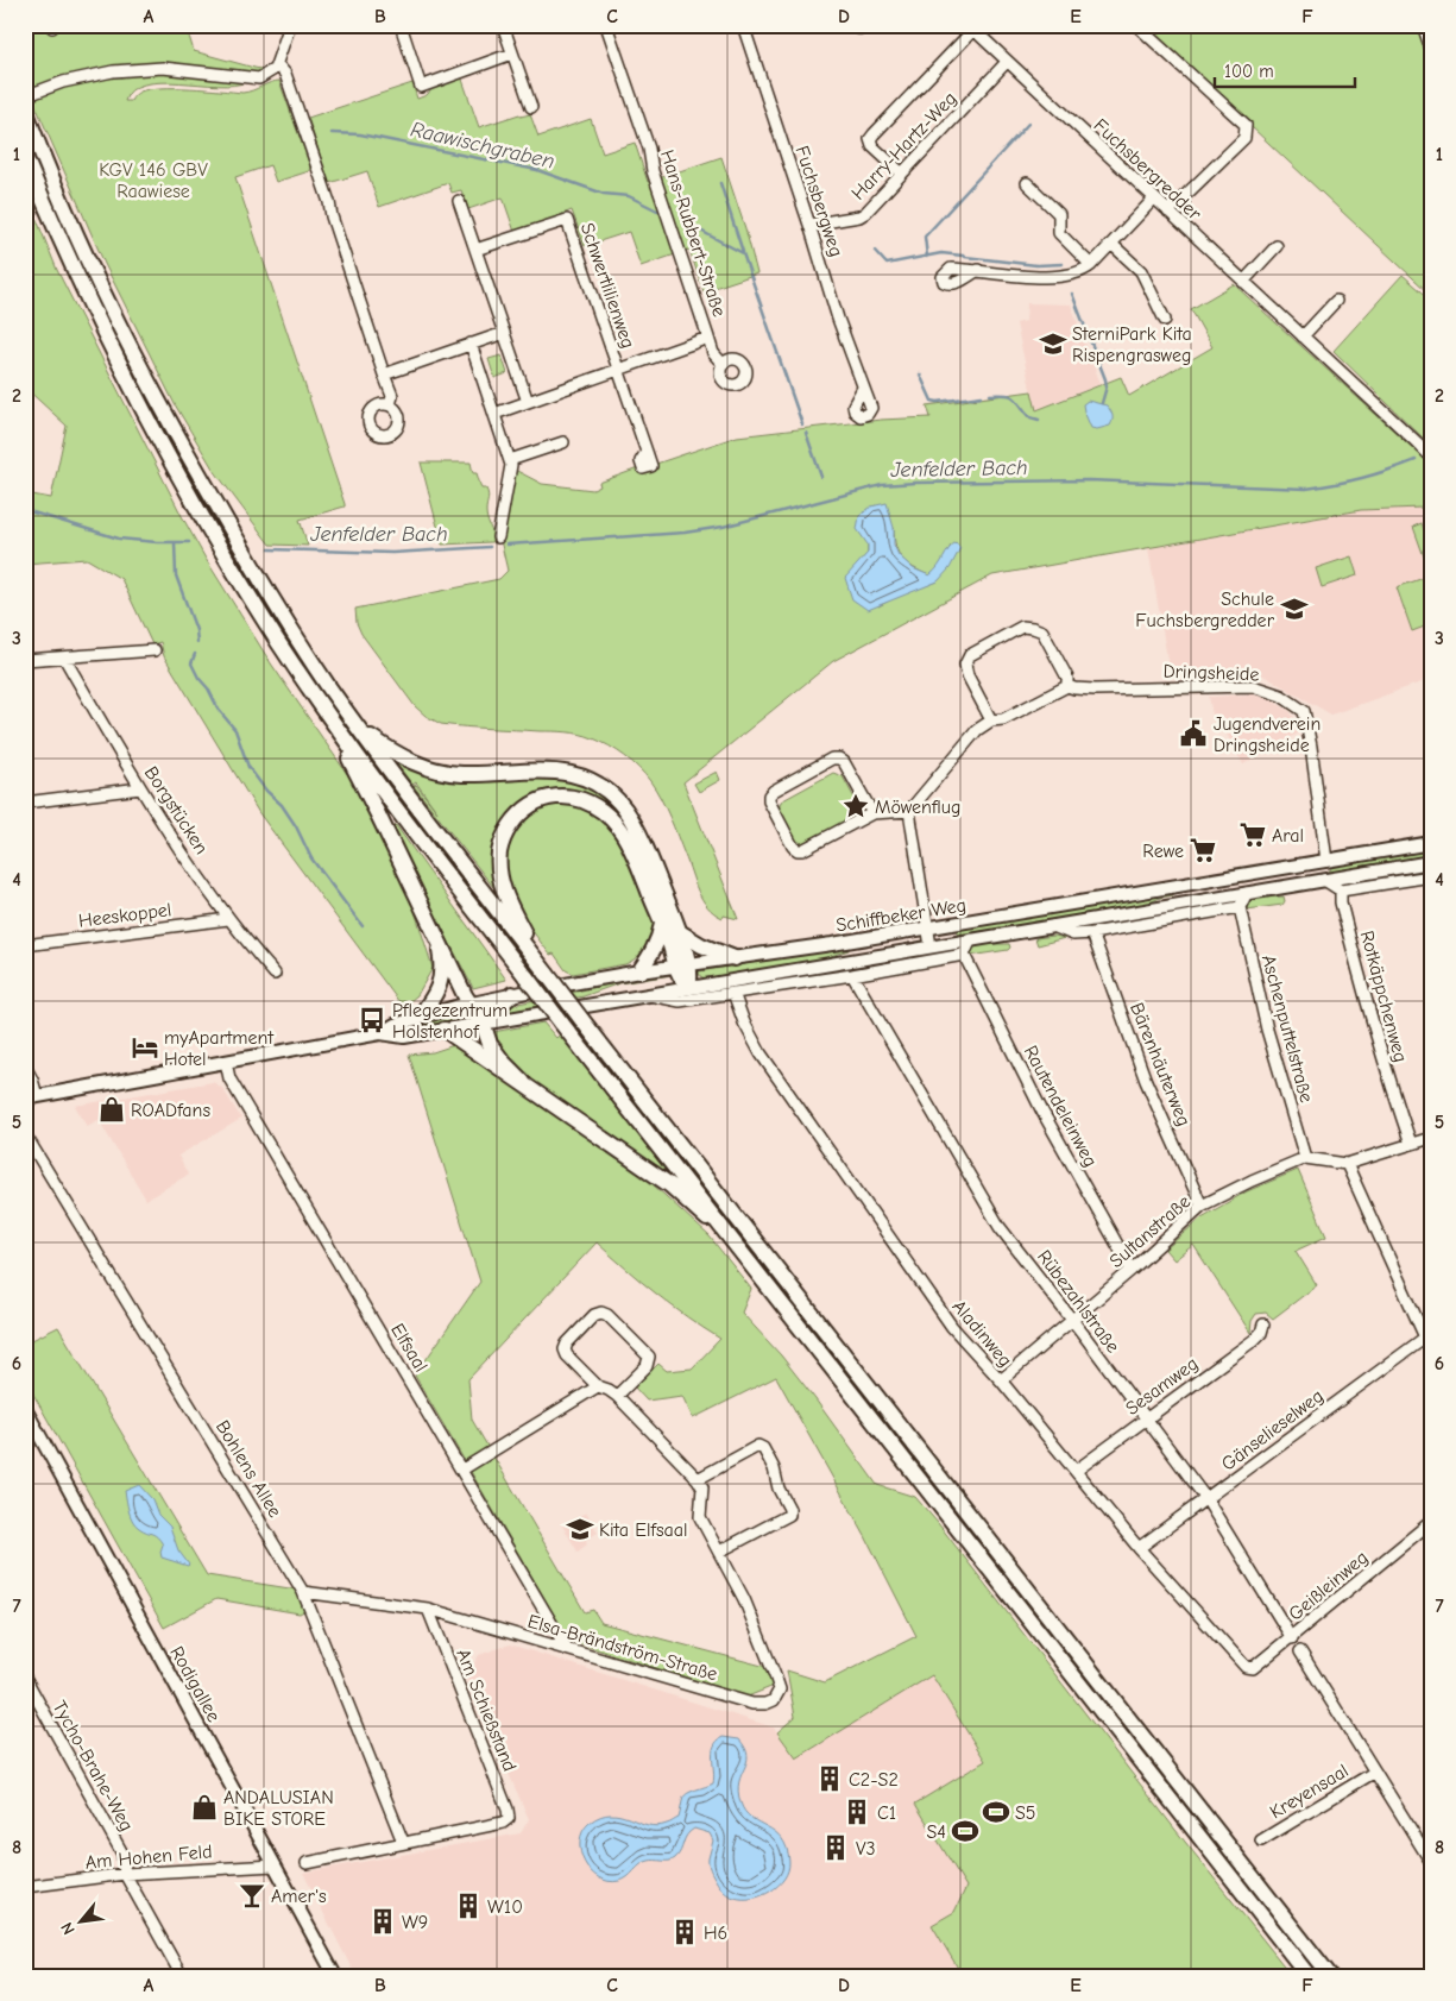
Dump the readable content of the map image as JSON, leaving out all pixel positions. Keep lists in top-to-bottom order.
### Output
{
  "streets": {
    "main road": ["Schiffbeker Weg", "Rodigallee"],
    "street": [
      "Harry-Hartz-Weg",
      "Fuchsbergredder",
      "Fuchsbergweg",
      "Hans-Rubbert-Straße",
      "Schwertlilienweg",
      "Dringsheide",
      "Borgstücken",
      "Heeskoppel",
      "Rotkäppchenweg",
      "Aschenputtelstraße",
      "Bärenhäuterweg",
      "Rautendeleinweg",
      "Sultanstraße",
      "Rübezahlstraße",
      "Aladinweg",
      "Elfsaal",
      "Sesamweg",
      "Gänselieselweg",
      "Bohlens Allee",
      "Geißleinweg",
      "Elsa-Brändström-Straße",
      "Am Schießstand",
      "Tycho-Brahe-Weg",
      "Kreyensaal",
      "Am Hohen Feld"
    ]
  },
  "crossings": [
    ["Harry-Hartz-Weg", "Fuchsbergredder"],
    ["Harry-Hartz-Weg", "Fuchsbergweg"],
    ["Hans-Rubbert-Straße", "Schwertlilienweg"],
    ["Dringsheide", "Schiffbeker Weg"],
    ["Borgstücken", "Heeskoppel"],
    ["Schiffbeker Weg", "Aschenputtelstraße"],
    ["Schiffbeker Weg", "Bärenhäuterweg"],
    ["Schiffbeker Weg", "Rautendeleinweg"],
    ["Schiffbeker Weg", "Rübezahlstraße"],
    ["Schiffbeker Weg", "Aladinweg"],
    ["Schiffbeker Weg", "Elfsaal"],
    ["Aschenputtelstraße", "Sultanstraße"],
    ["Bärenhäuterweg", "Sultanstraße"],
    ["Rautendeleinweg", "Sultanstraße"],
    ["Sultanstraße", "Rübezahlstraße"],
    ["Sultanstraße", "Aladinweg"],
    ["Rübezahlstraße", "Sesamweg"],
    ["Rübezahlstraße", "Gänselieselweg"],
    ["Rübezahlstraße", "Geißleinweg"],
    ["Aladinweg", "Sesamweg"],
    ["Aladinweg", "Gänselieselweg"],
    ["Aladinweg", "Geißleinweg"],
    ["Elfsaal", "Elsa-Brändström-Straße"],
    ["Bohlens Allee", "Elsa-Brändström-Straße"],
    ["Bohlens Allee", "Am Schießstand"],
    ["Elsa-Brändström-Straße", "Am Schießstand"],
    ["Rodigallee", "Am Hohen Feld"],
    ["Tycho-Brahe-Weg", "Am Hohen Feld"]
  ],
  "water": ["Raawischgraben", "Jenfelder Bach"],
  "parks": ["KGV 146 GBV Raawiese"],
  "places": {
    "school or university": ["SterniPark Kita Rispengrasweg", "Schule Fuchsbergredder", "Kita Elfsaal"],
    "public building": ["Jugendverein Dringsheide"],
    "place": ["Möwenflug"],
    "supermarket": ["Aral", "Rewe"],
    "bus stop": ["Pflegezentrum Holstenhof"],
    "hotel": ["myApartment Hotel"],
    "shop": ["ROADfans", "ANDALUSIAN BIKE STORE"],
    "building": [
      "C2-S2",
      "C1",
      "V3",
      "W10",
      "W9",
      "H6"
    ],
    "sports": ["S5", "S4"],
    "bar": ["Amer's"]
  },
  "scale_bar": "100 m",
  "north": "bottom left",
  "grid": {
    "columns": [
      "A",
      "B",
      "C",
      "D",
      "E",
      "F"
    ],
    "rows": [
      "1",
      "2",
      "3",
      "4",
      "5",
      "6",
      "7",
      "8"
    ]
  }
}
